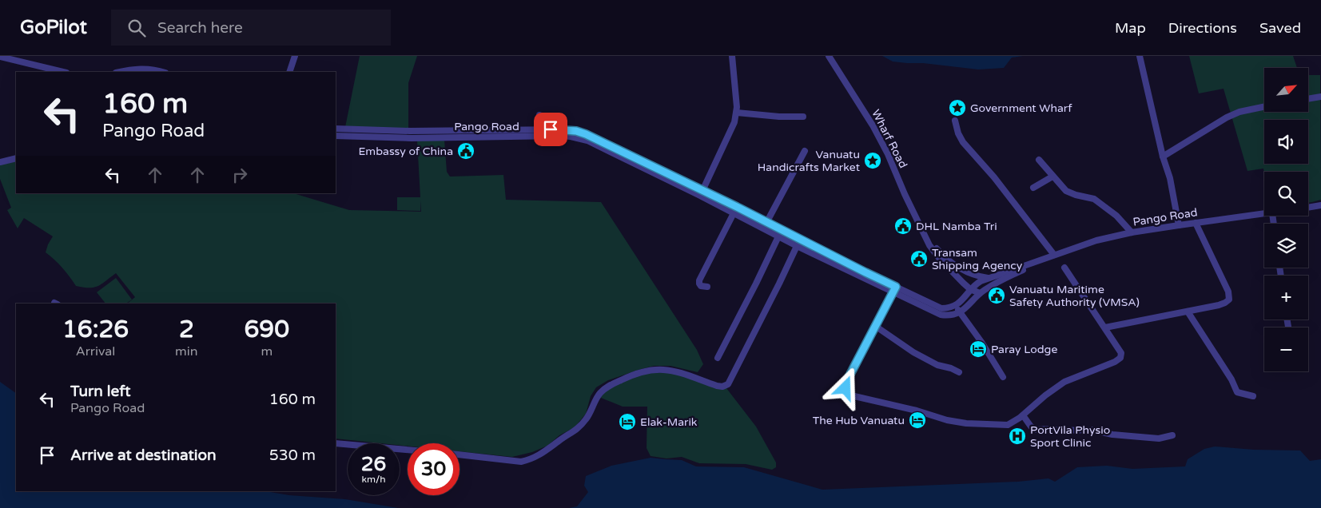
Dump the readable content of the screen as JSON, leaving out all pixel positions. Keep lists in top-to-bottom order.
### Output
{
  "streets": {
    "street": ["Pango Road", "Wharf Road"]
  },
  "crossings": [
    ["Pango Road", "Wharf Road"]
  ],
  "places": {
    "place": ["Government Wharf", "Vanuatu Handicrafts Market"],
    "public building": [
      "Embassy of China",
      "DHL Namba Tri",
      "Transam Shipping Agency",
      "Vanuatu Maritime Safety Authority (VMSA)"
    ],
    "hotel": ["Paray Lodge", "The Hub Vanuatu", "Elak-Marik"],
    "hospital": ["PortVila Physio Sport Clinic"]
  },
  "north": "top right",
  "page": {
    "header": "GoPilot",
    "search": "Search here",
    "nav": ["Map", "Directions", "Saved"],
    "map_buttons": ["+", "−"],
    "turn": ["160 m", "Pango Road"],
    "eta": [
      "16:26",
      "Arrival",
      "2",
      "min",
      "690",
      "m"
    ],
    "list": [
      {
        "name": "Turn left",
        "note": "Pango Road",
        "value": "160 m"
      },
      {
        "name": "Arrive at destination",
        "value": "530 m"
      }
    ],
    "speed": "26 km/h",
    "limit": "30"
  }
}
